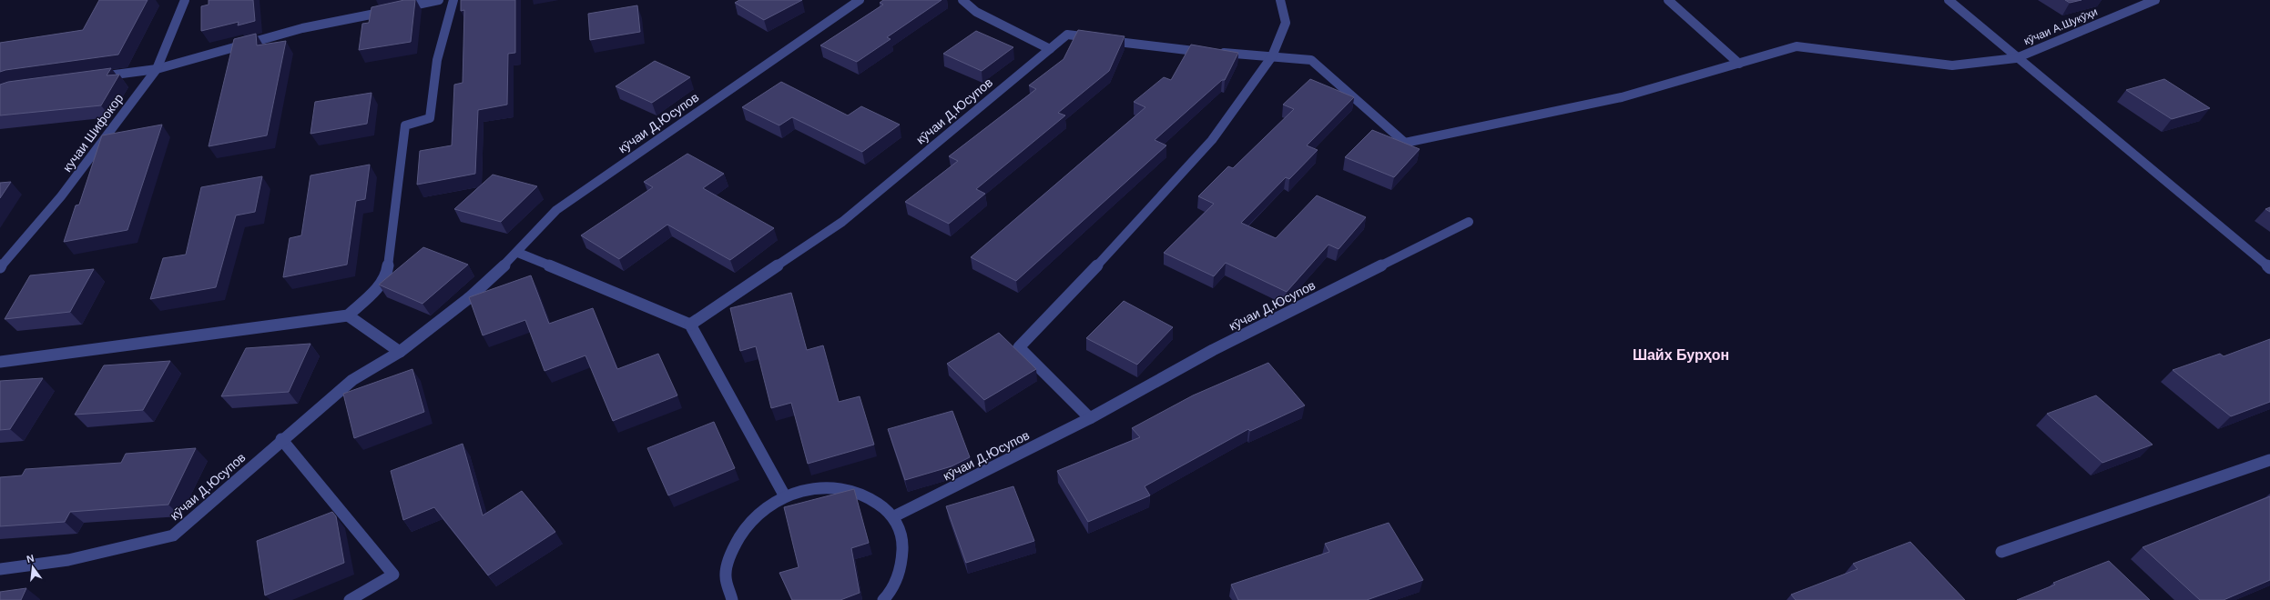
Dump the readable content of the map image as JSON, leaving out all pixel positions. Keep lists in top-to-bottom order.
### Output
{
  "streets": {
    "street": ["кӯчаи А.Шукӯҳи", "кӯчаи Д.Юсупов", "кучаи Шифокор"]
  },
  "crossings": [
    ["кӯчаи А.Шукӯҳи", "кӯчаи Д.Юсупов"]
  ],
  "districts": ["Шайх Бурҳон"],
  "north": "top"
}
